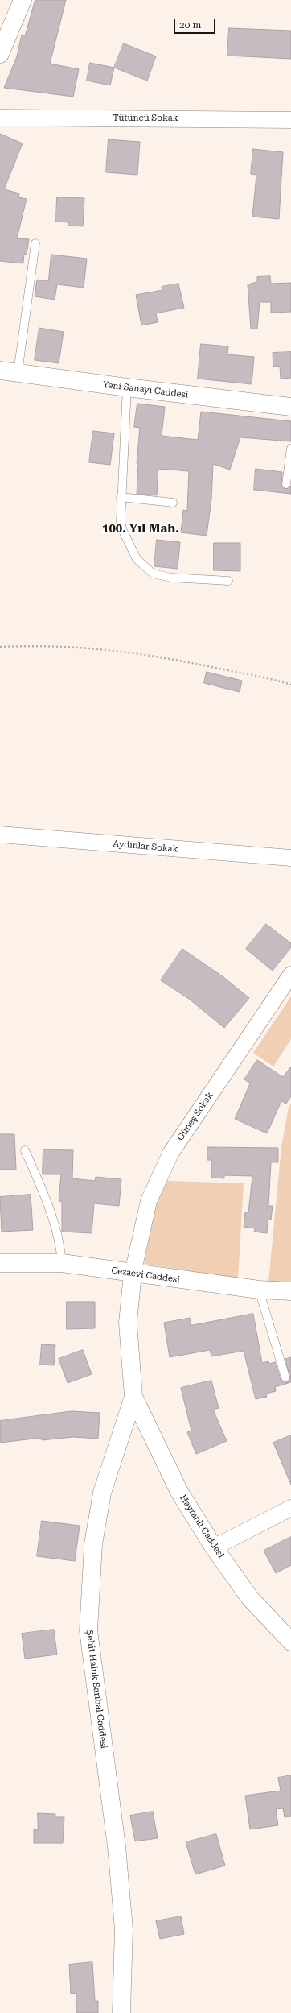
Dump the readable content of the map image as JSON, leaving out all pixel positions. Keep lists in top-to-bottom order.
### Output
{
  "streets": {
    "street": [
      "Tütüncü Sokak",
      "Yeni Sanayi Caddesi",
      "Aydınlar Sokak",
      "Güneş Sokak",
      "Cezaevi Caddesi",
      "Hayranlı Caddesi",
      "Şehit Haluk Sarıbal Caddesi"
    ]
  },
  "crossings": [
    ["Güneş Sokak", "Cezaevi Caddesi"],
    ["Güneş Sokak", "Şehit Haluk Sarıbal Caddesi"],
    ["Cezaevi Caddesi", "Şehit Haluk Sarıbal Caddesi"],
    ["Hayranlı Caddesi", "Şehit Haluk Sarıbal Caddesi"]
  ],
  "districts": ["100. Yıl Mah."],
  "scale_bar": "20 m"
}
